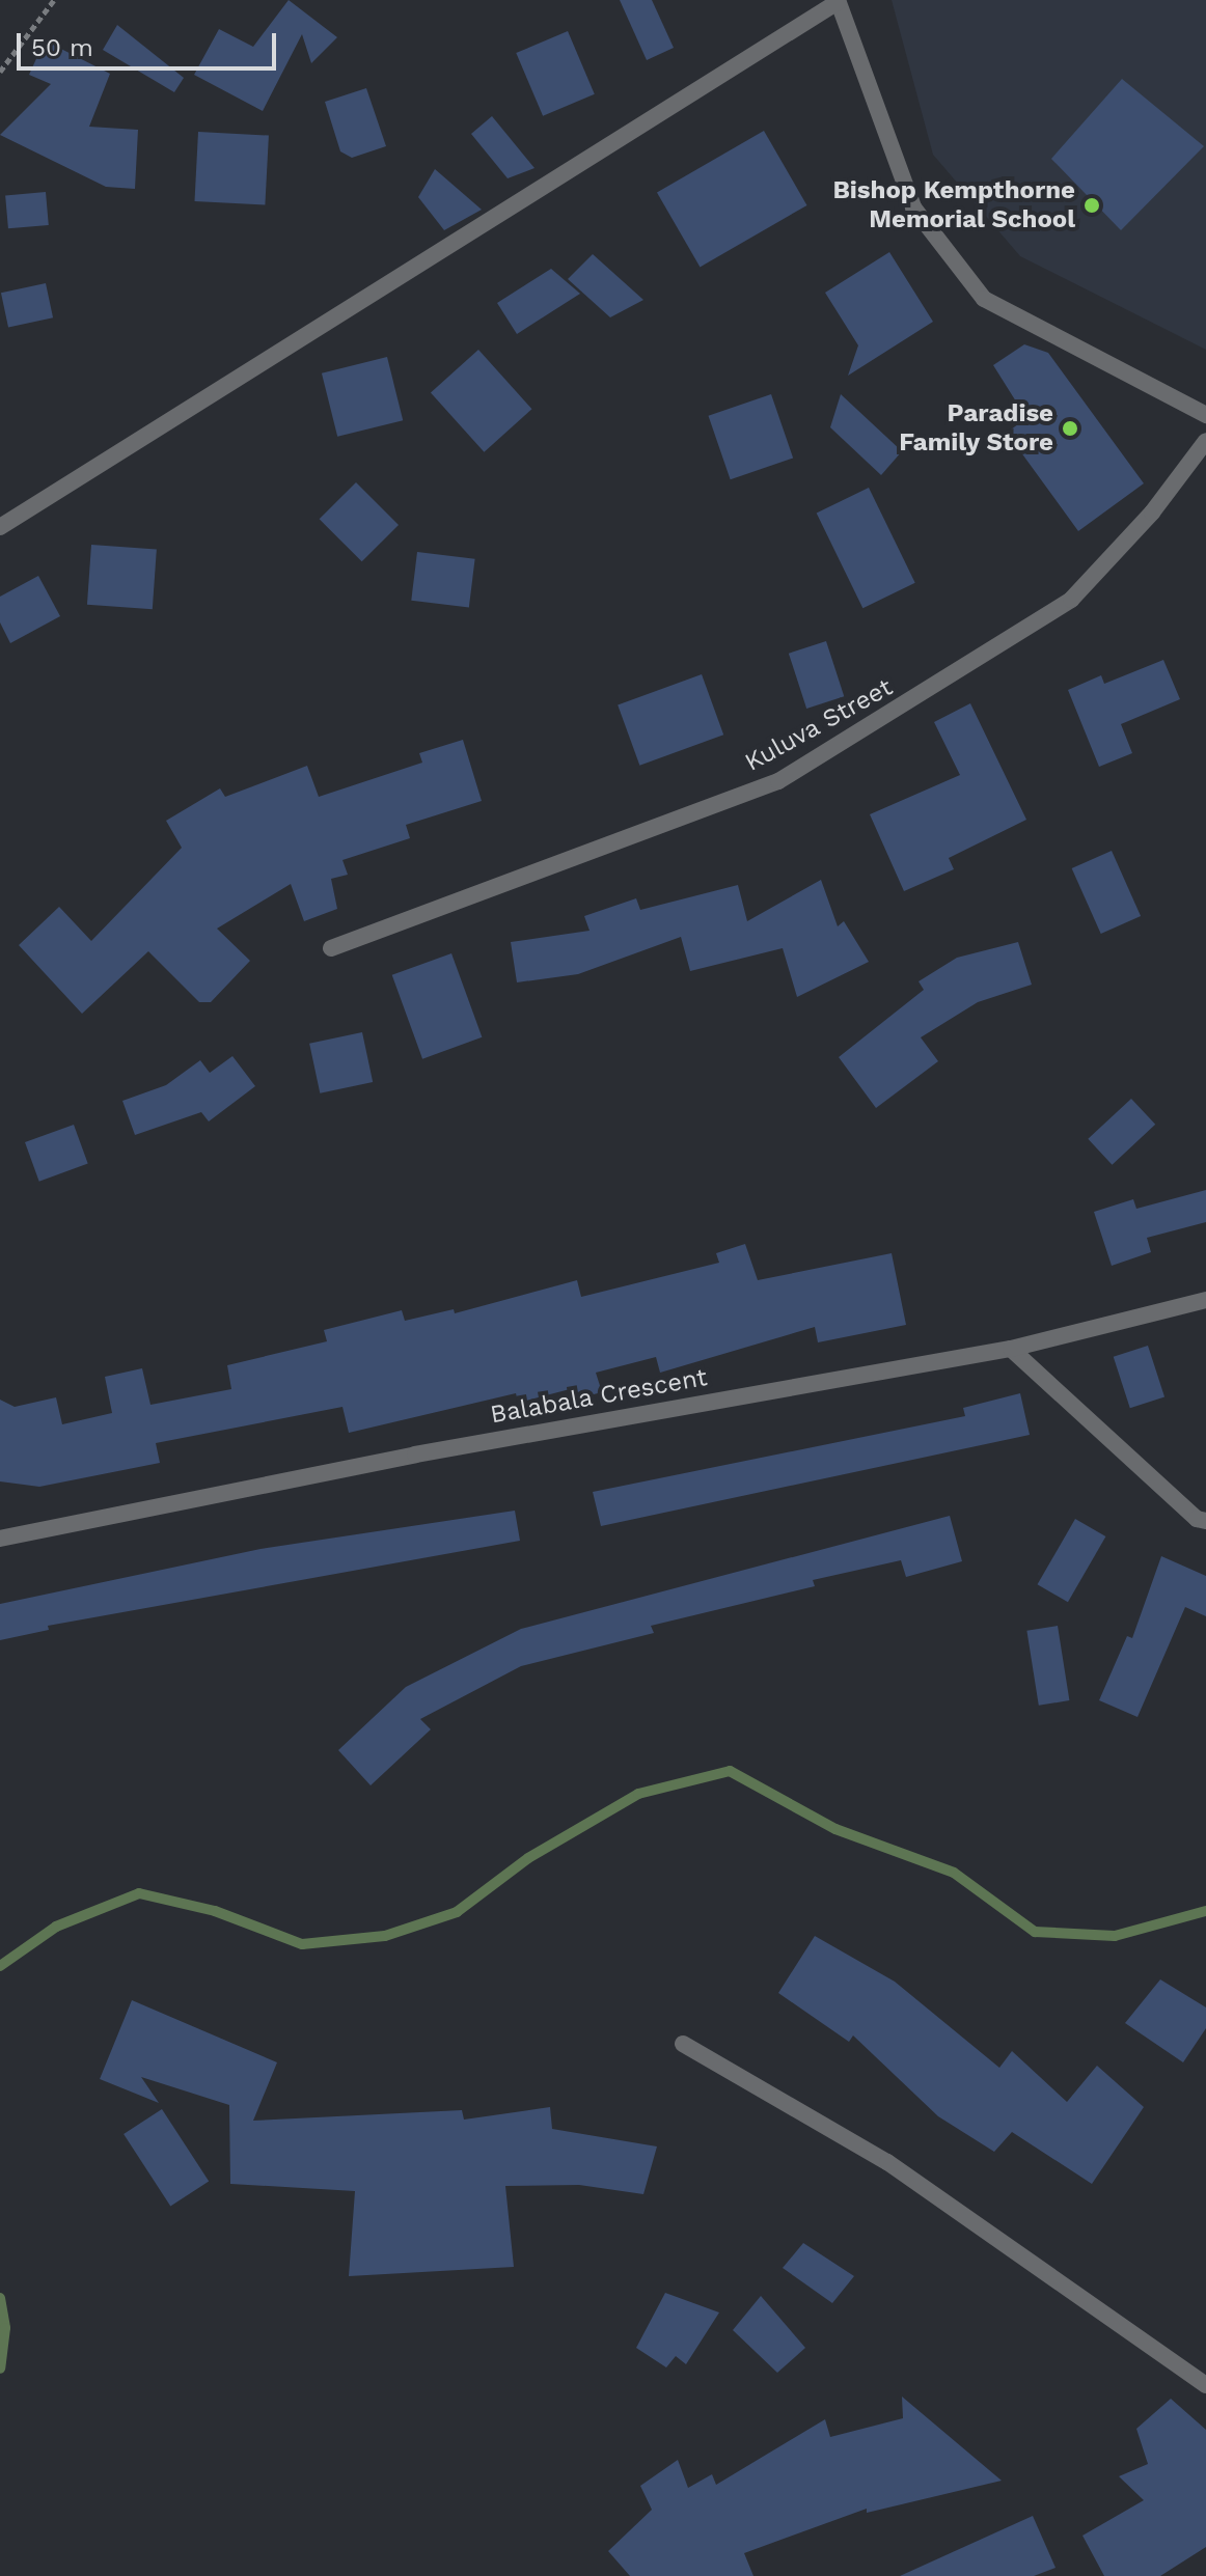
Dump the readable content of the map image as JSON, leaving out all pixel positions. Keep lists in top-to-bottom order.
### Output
{
  "streets": {
    "street": ["Kuluva Street", "Balabala Crescent"]
  },
  "places": ["Bishop Kempthorne Memorial School", "Paradise Family Store"],
  "scale_bar": "50 m"
}
